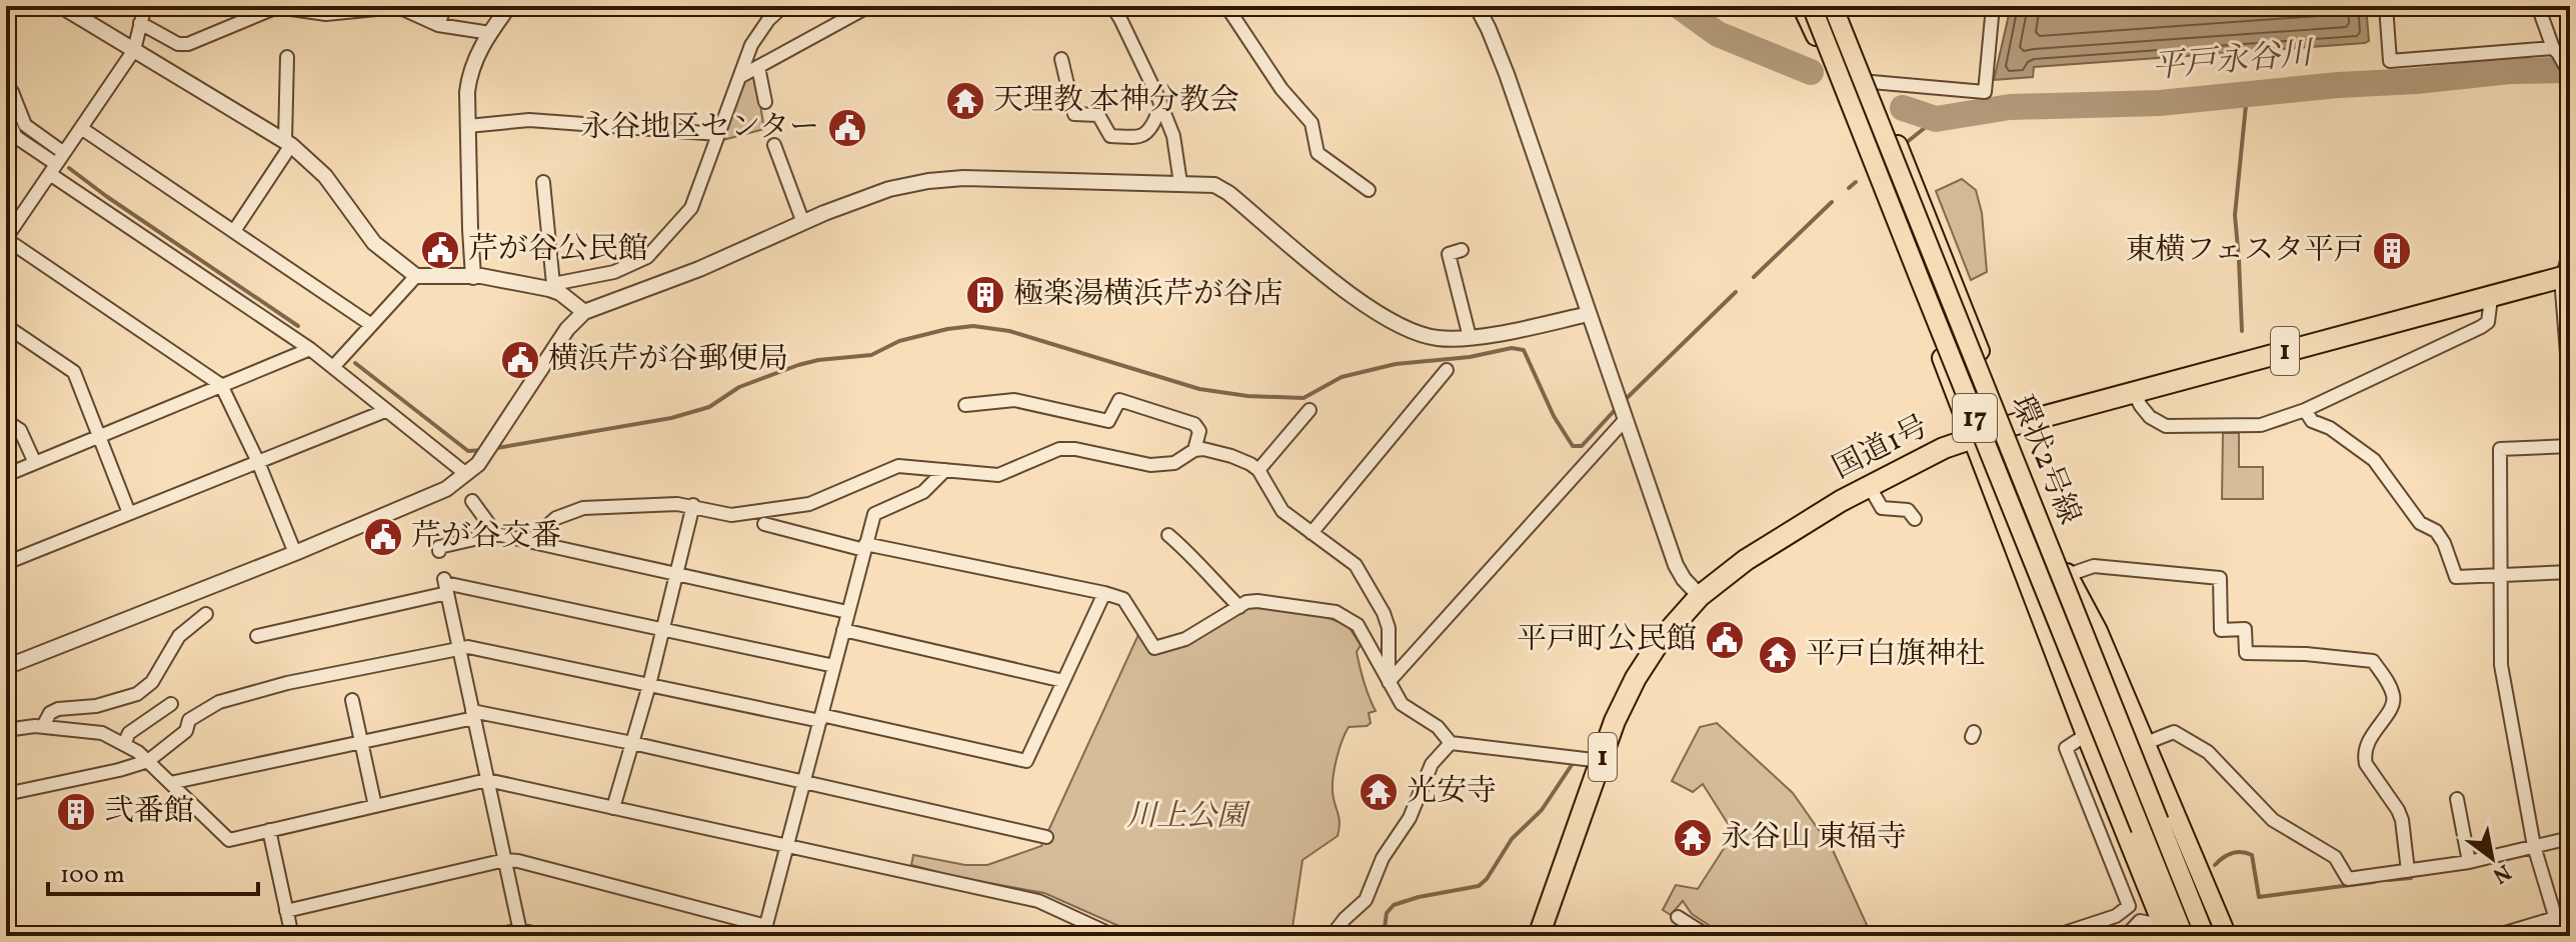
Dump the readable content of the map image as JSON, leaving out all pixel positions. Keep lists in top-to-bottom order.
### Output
{
  "streets": {
    "highway": ["1", "国道1号"],
    "main road": ["17", "環状2号線"]
  },
  "water": ["平戸永谷川"],
  "parks": ["川上公園"],
  "places": {
    "temple": [
      "天理教 本神分教会",
      "平戸白旗神社",
      "光安寺",
      "永谷山 東福寺"
    ],
    "public building": [
      "永谷地区センター",
      "芹が谷公民館",
      "横浜芹が谷郵便局",
      "芹が谷交番",
      "平戸町公民館"
    ],
    "building": ["東横フェスタ平戸", "極楽湯横浜芹が谷店", "弐番館"]
  },
  "scale_bar": "100 m",
  "north": "bottom right"
}
